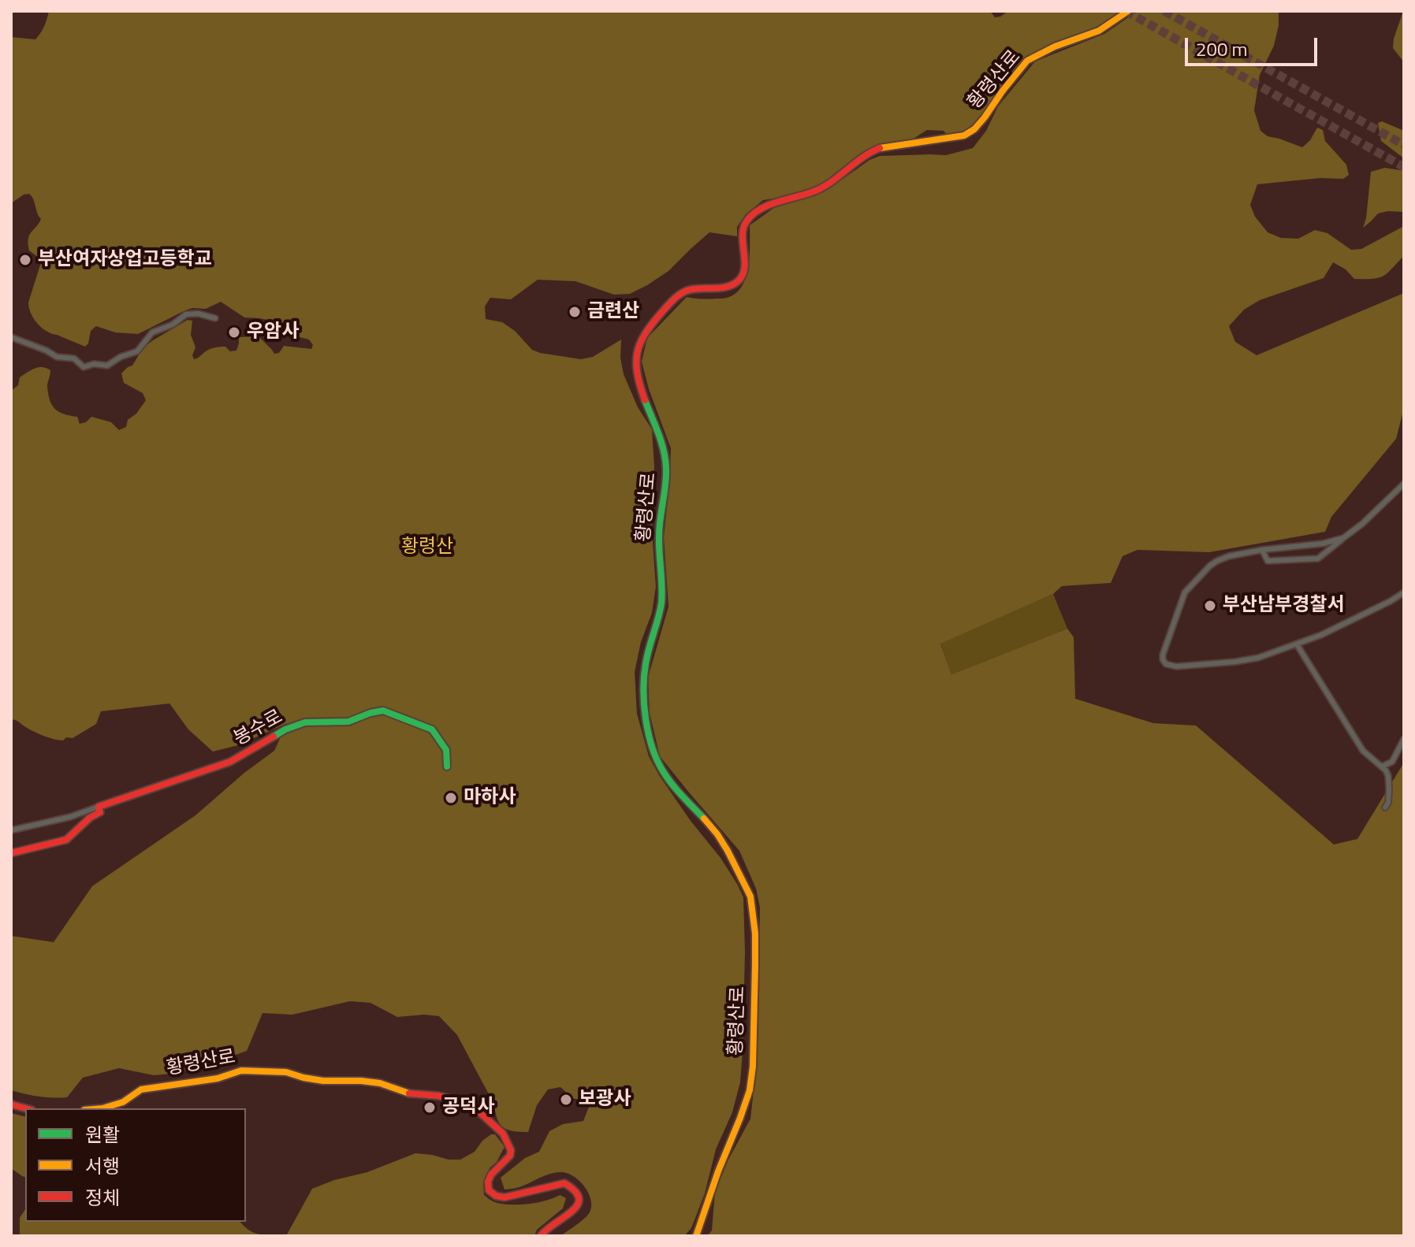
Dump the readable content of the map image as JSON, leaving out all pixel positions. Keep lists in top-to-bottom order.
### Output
{
  "streets": {
    "street": ["황령산로", "봉수로"]
  },
  "parks": ["황령산"],
  "places": [
    "부산여자상업고등학교",
    "금련산",
    "우암사",
    "부산남부경찰서",
    "마하사",
    "보광사",
    "공덕사"
  ],
  "legend": ["원활", "서행", "정체"],
  "scale_bar": "200 m"
}
